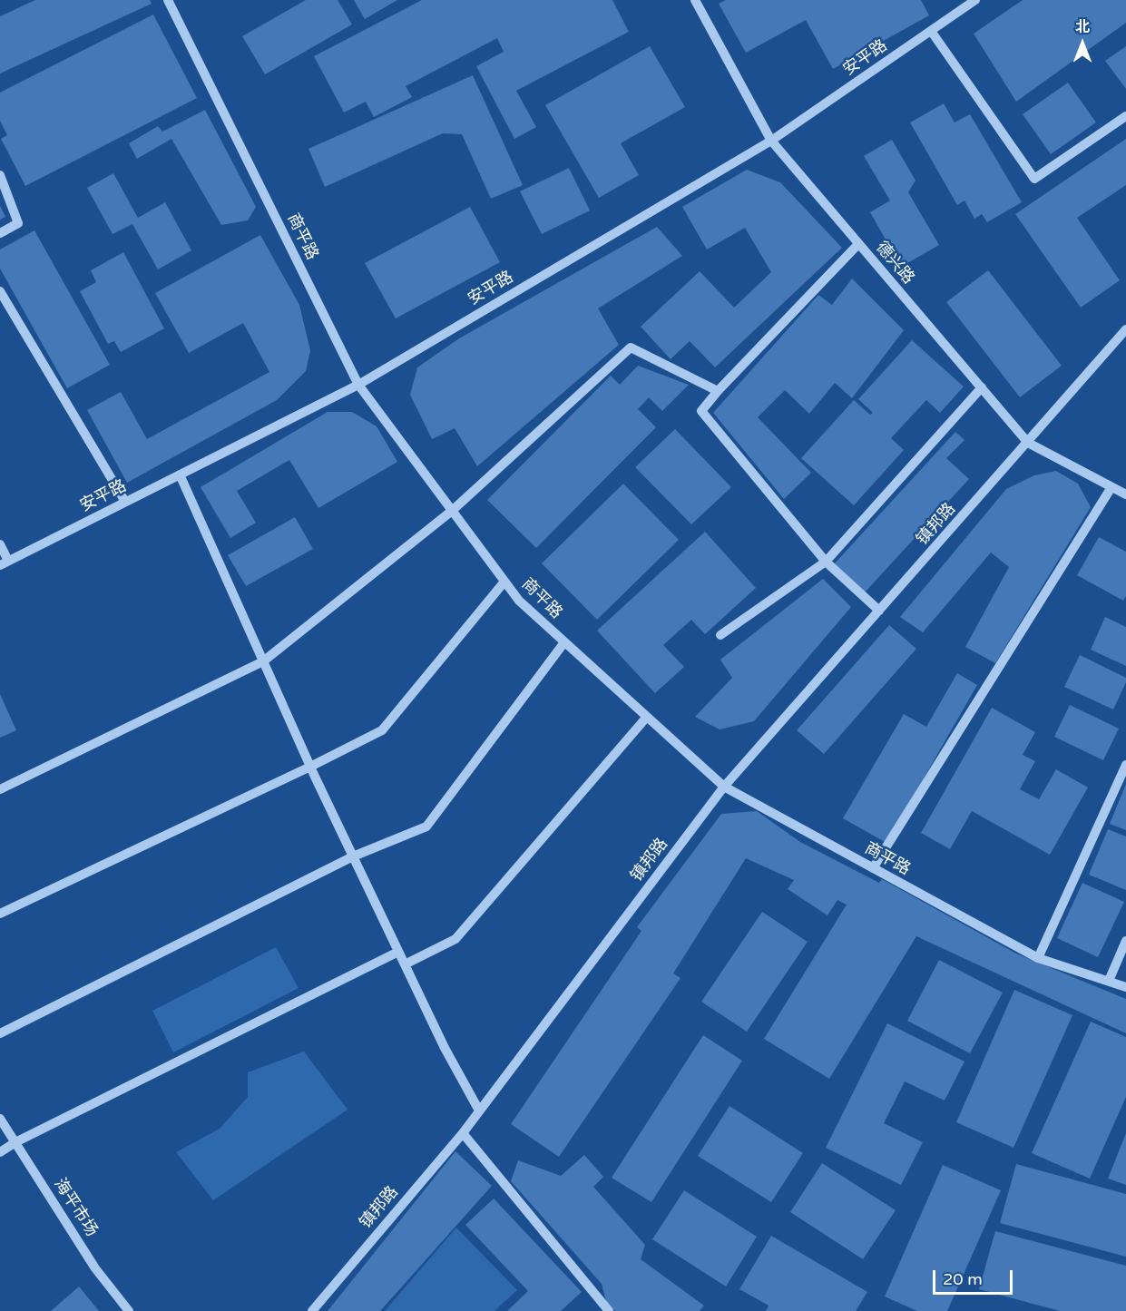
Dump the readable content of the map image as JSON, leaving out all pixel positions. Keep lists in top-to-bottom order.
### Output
{
  "streets": {
    "street": [
      "安平路",
      "商平路",
      "德兴路",
      "镇邦路",
      "海平市场"
    ]
  },
  "crossings": [
    ["安平路", "商平路"],
    ["安平路", "德兴路"],
    ["商平路", "镇邦路"],
    ["德兴路", "镇邦路"]
  ],
  "scale_bar": "20 m",
  "north": "top"
}
